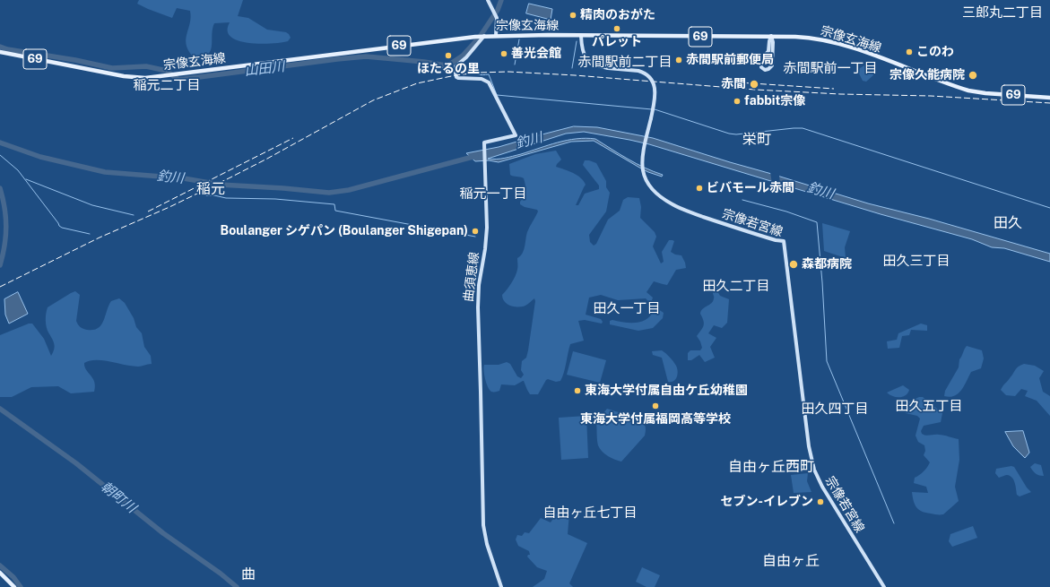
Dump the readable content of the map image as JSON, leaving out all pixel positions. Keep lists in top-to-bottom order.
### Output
{
  "streets": {
    "main road": [
      "宗像玄海線",
      "69",
      "宗像若宮線",
      "曲須恵線"
    ]
  },
  "crossings": [
    ["宗像玄海線", "宗像若宮線"],
    ["宗像玄海線", "曲須恵線"]
  ],
  "districts": [
    "三郎丸二丁目",
    "赤間駅前二丁目",
    "赤間駅前一丁目",
    "稲元二丁目",
    "栄町",
    "稲元",
    "稲元一丁目",
    "田久",
    "田久三丁目",
    "田久二丁目",
    "田久一丁目",
    "田久五丁目",
    "田久四丁目",
    "自由ヶ丘西町",
    "自由ヶ丘七丁目",
    "自由ヶ丘",
    "曲"
  ],
  "water": ["山田川", "釣川", "朝町川"],
  "places": [
    "精肉のおがた",
    "パレット",
    "このわ",
    "善光会館",
    "ほたるの里",
    "赤間駅前郵便局",
    "宗像久能病院",
    "赤間",
    "fabbit宗像",
    "ビバモール赤間",
    "Boulanger シゲパン (Boulanger Shigepan)",
    "森都病院",
    "東海大学付属自由ケ丘幼稚園",
    "東海大学付属福岡高等学校",
    "セブン-イレブン"
  ]
}
